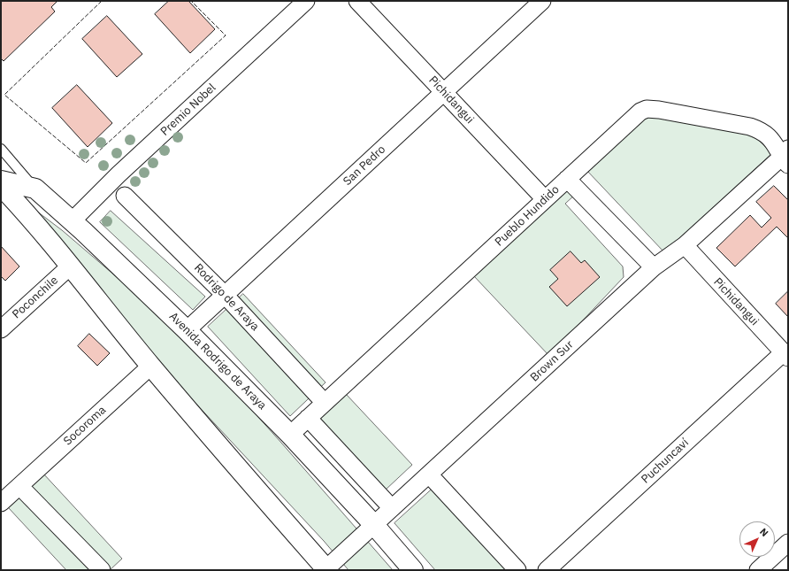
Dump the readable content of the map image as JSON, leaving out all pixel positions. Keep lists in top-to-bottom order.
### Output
{
  "streets": {
    "main road": ["Avenida Rodrigo de Araya"],
    "street": [
      "Pichidangui",
      "Premio Nobel",
      "San Pedro",
      "Pueblo Hundido",
      "Poconchile",
      "Rodrigo de Araya",
      "Brown Sur",
      "Socoroma",
      "Puchuncaví"
    ]
  },
  "crossings": [
    ["Pichidangui", "San Pedro"],
    ["Pichidangui", "Pueblo Hundido"],
    ["Pichidangui", "Brown Sur"],
    ["Pichidangui", "Puchuncaví"],
    ["Premio Nobel", "Avenida Rodrigo de Araya"],
    ["San Pedro", "Rodrigo de Araya"],
    ["San Pedro", "Avenida Rodrigo de Araya"],
    ["Pueblo Hundido", "Rodrigo de Araya"],
    ["Pueblo Hundido", "Avenida Rodrigo de Araya"],
    ["Pueblo Hundido", "Brown Sur"],
    ["Avenida Rodrigo de Araya", "Brown Sur"]
  ],
  "north": "top right"
}
